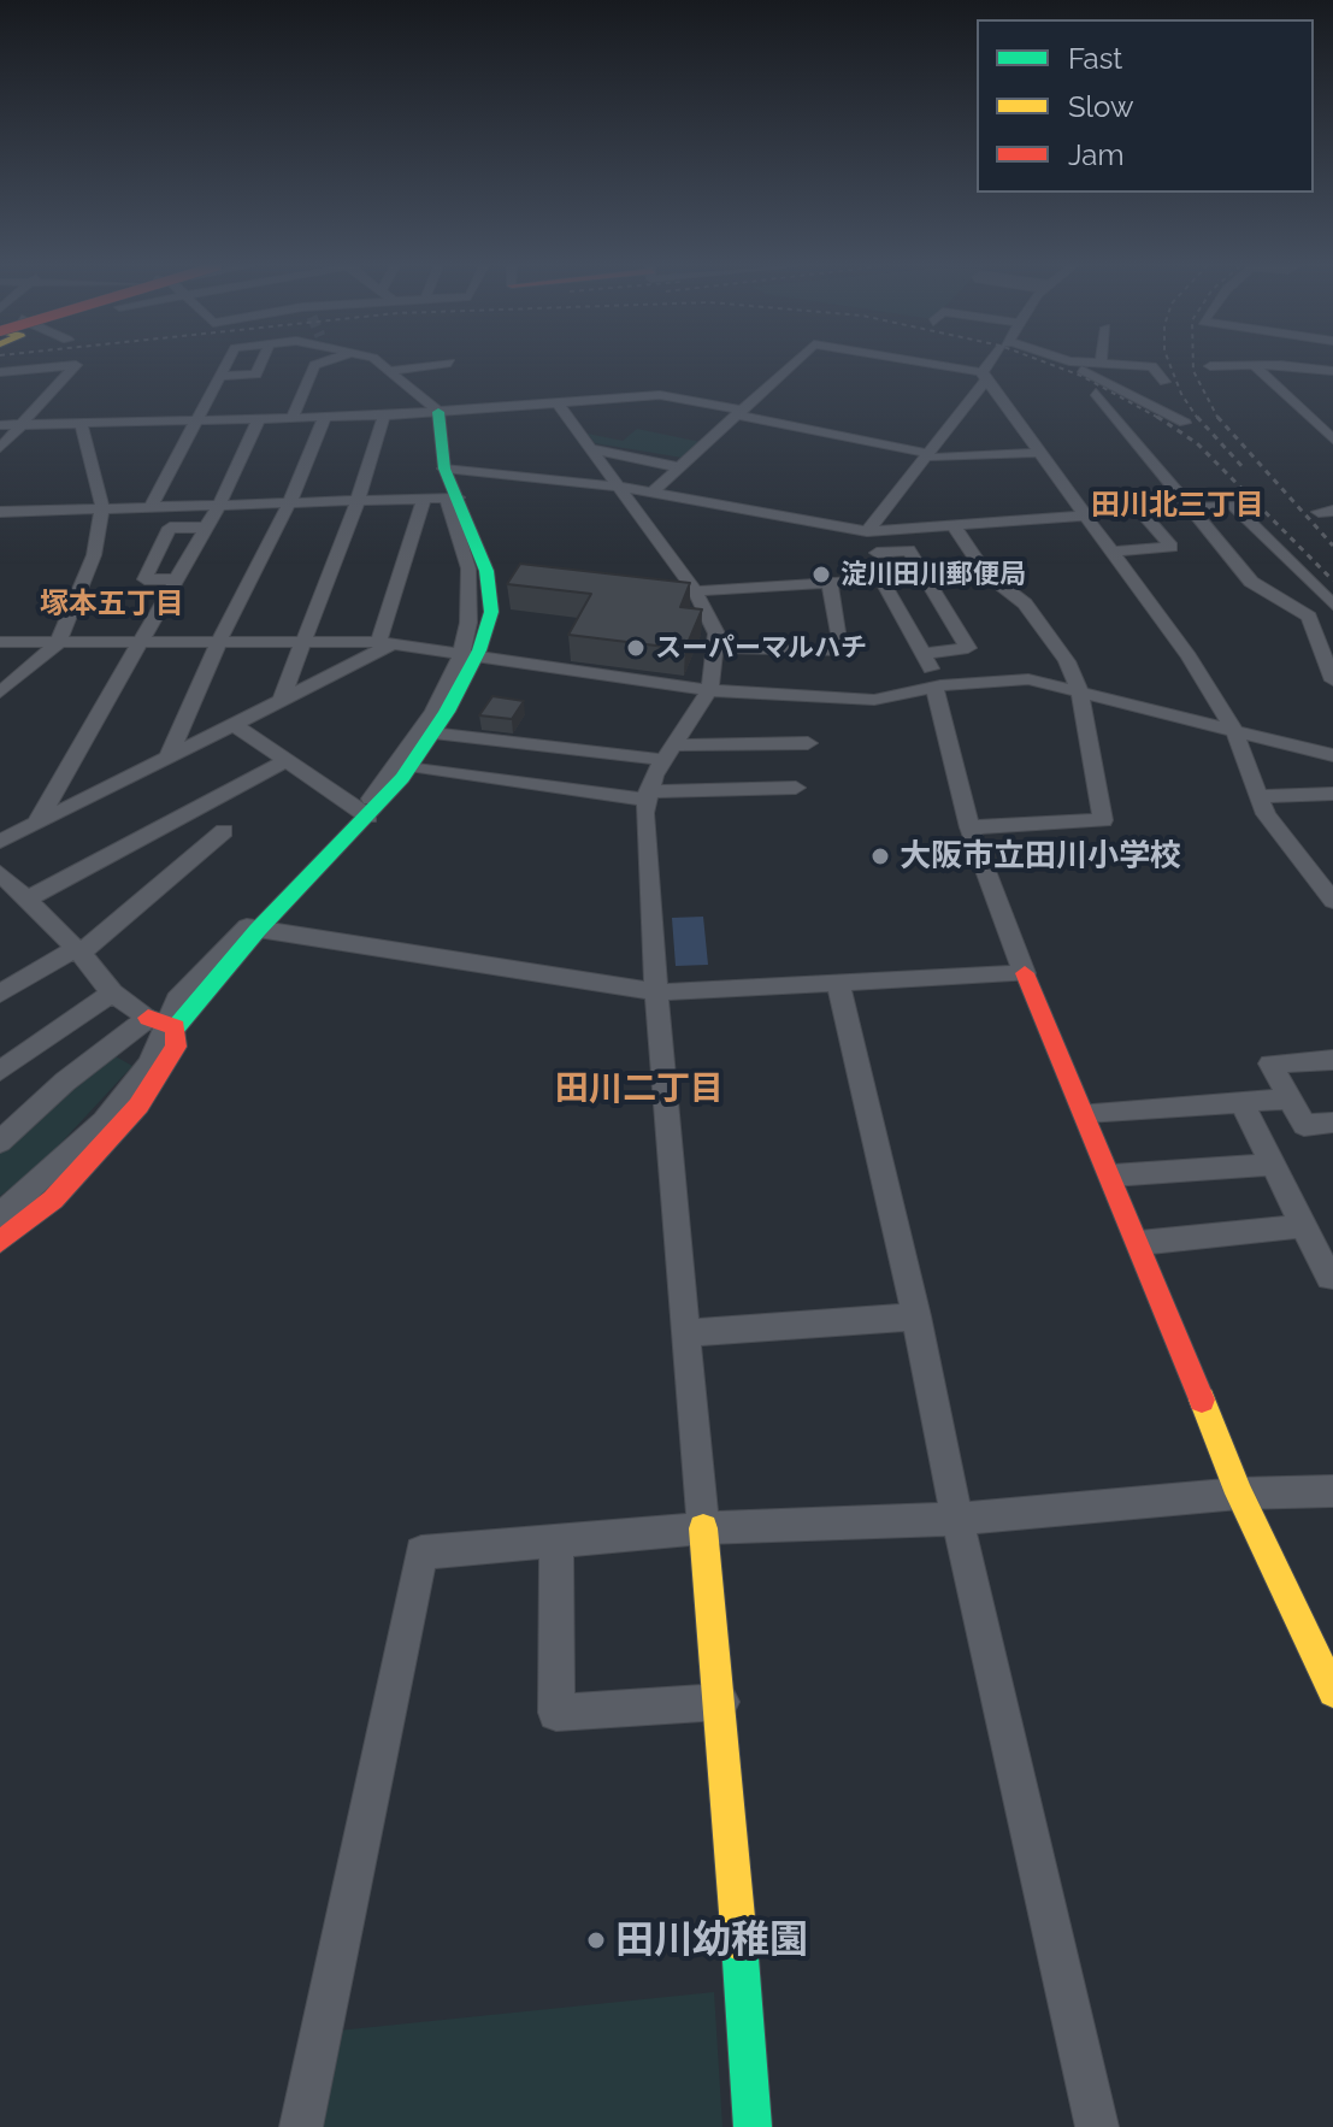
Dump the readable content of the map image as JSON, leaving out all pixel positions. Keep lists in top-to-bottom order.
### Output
{
  "districts": ["田川北三丁目", "塚本五丁目", "田川二丁目"],
  "places": [
    "淀川田川郵便局",
    "スーパーマルハチ",
    "大阪市立田川小学校",
    "田川幼稚園"
  ],
  "legend": ["Fast", "Slow", "Jam"]
}
